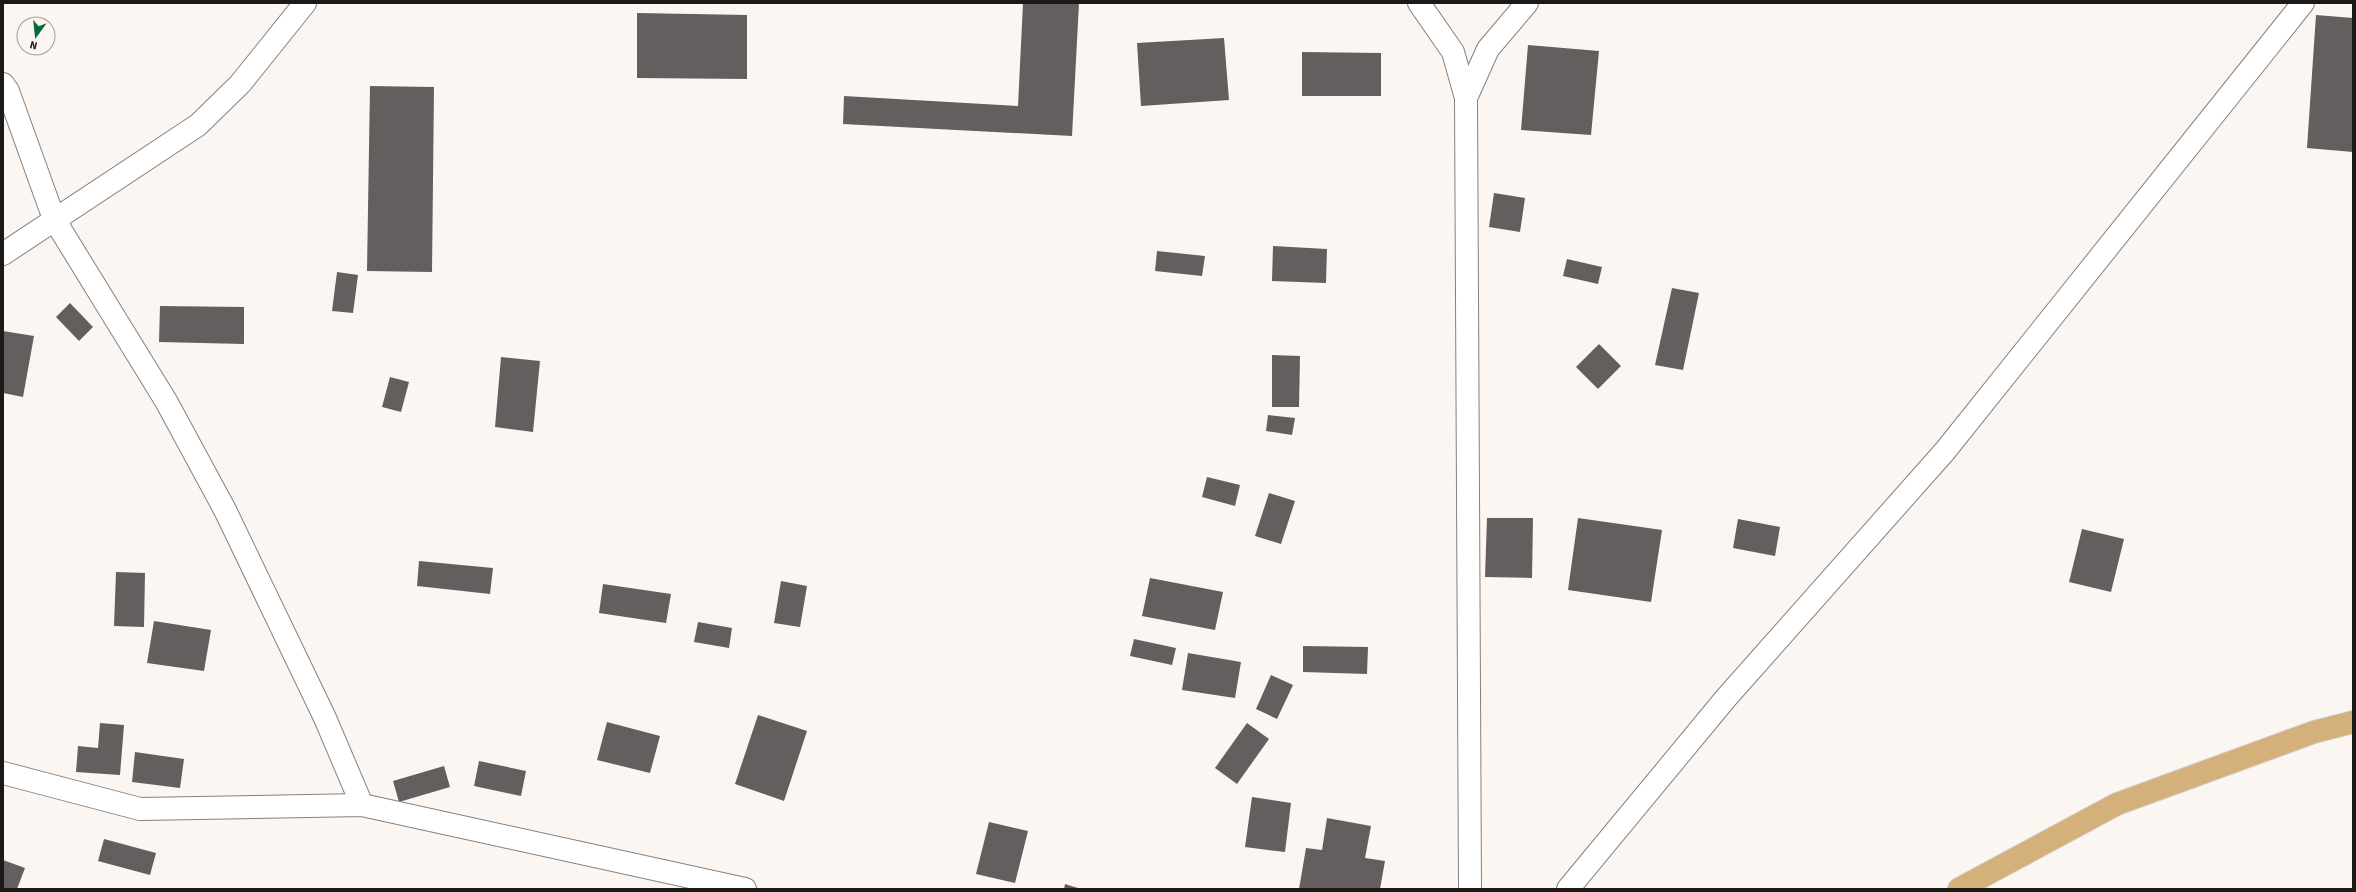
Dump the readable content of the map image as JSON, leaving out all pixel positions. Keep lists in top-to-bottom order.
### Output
{
  "north": "bottom"
}
